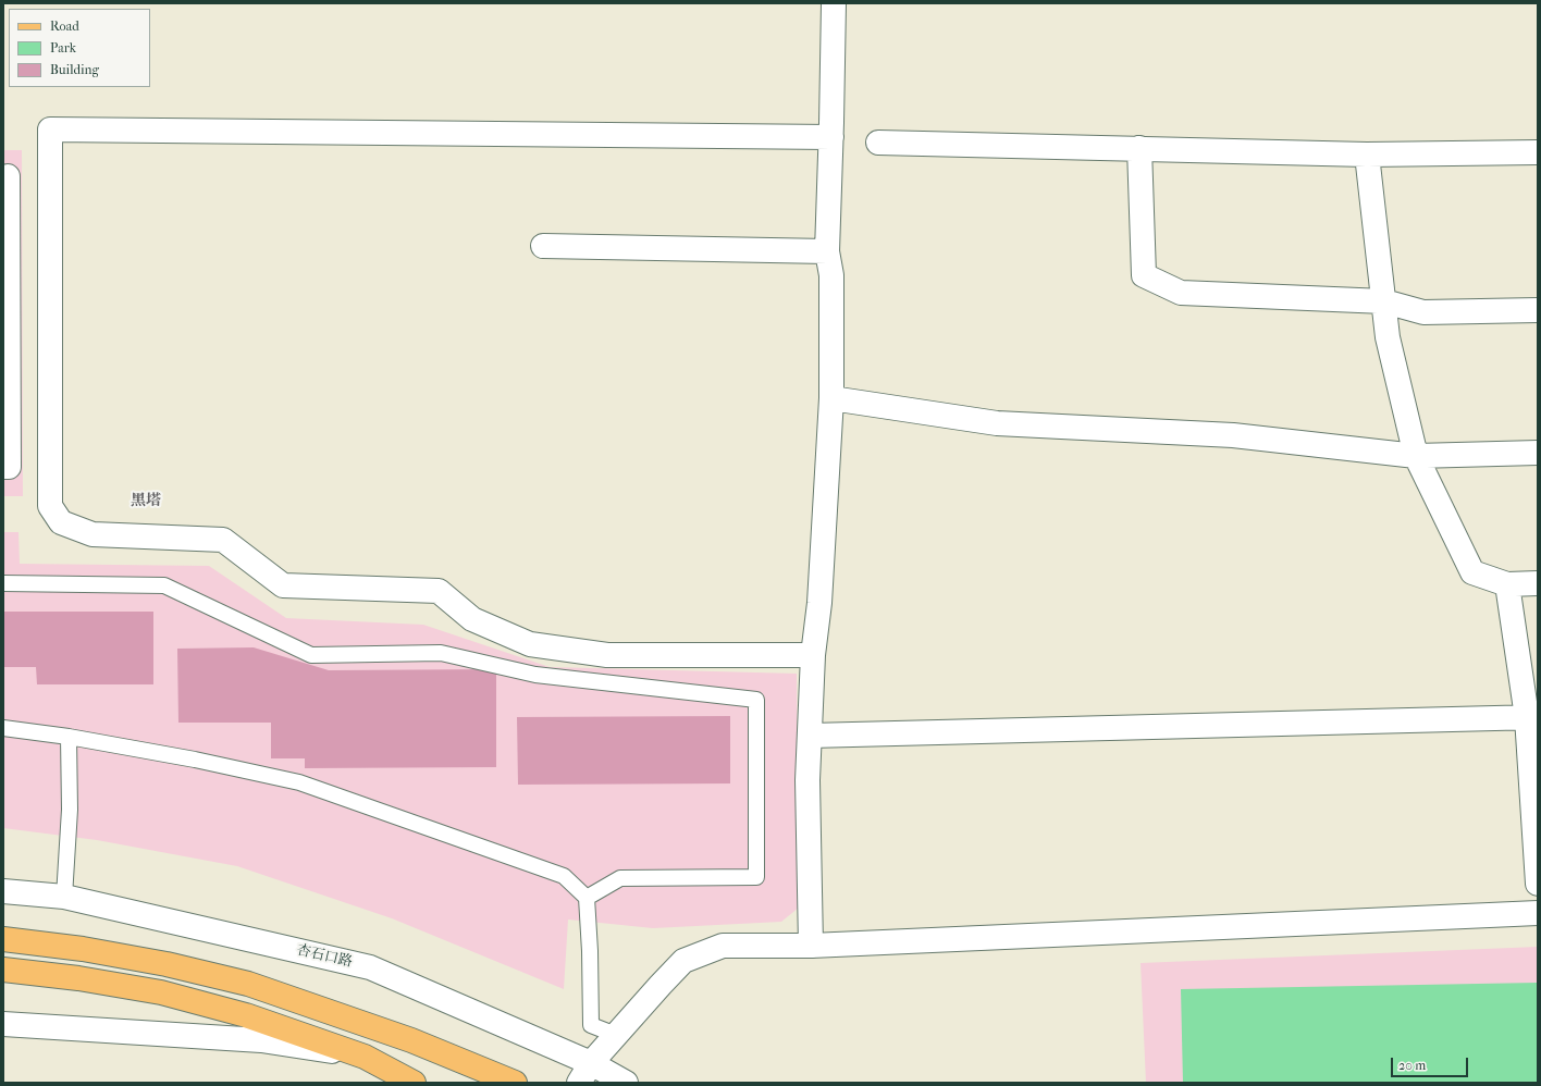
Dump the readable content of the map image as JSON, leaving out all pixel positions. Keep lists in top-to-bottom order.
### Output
{
  "streets": {
    "street": ["杏石口路"]
  },
  "districts": ["黑塔"],
  "legend": ["Road", "Park", "Building"],
  "scale_bar": "20 m"
}
